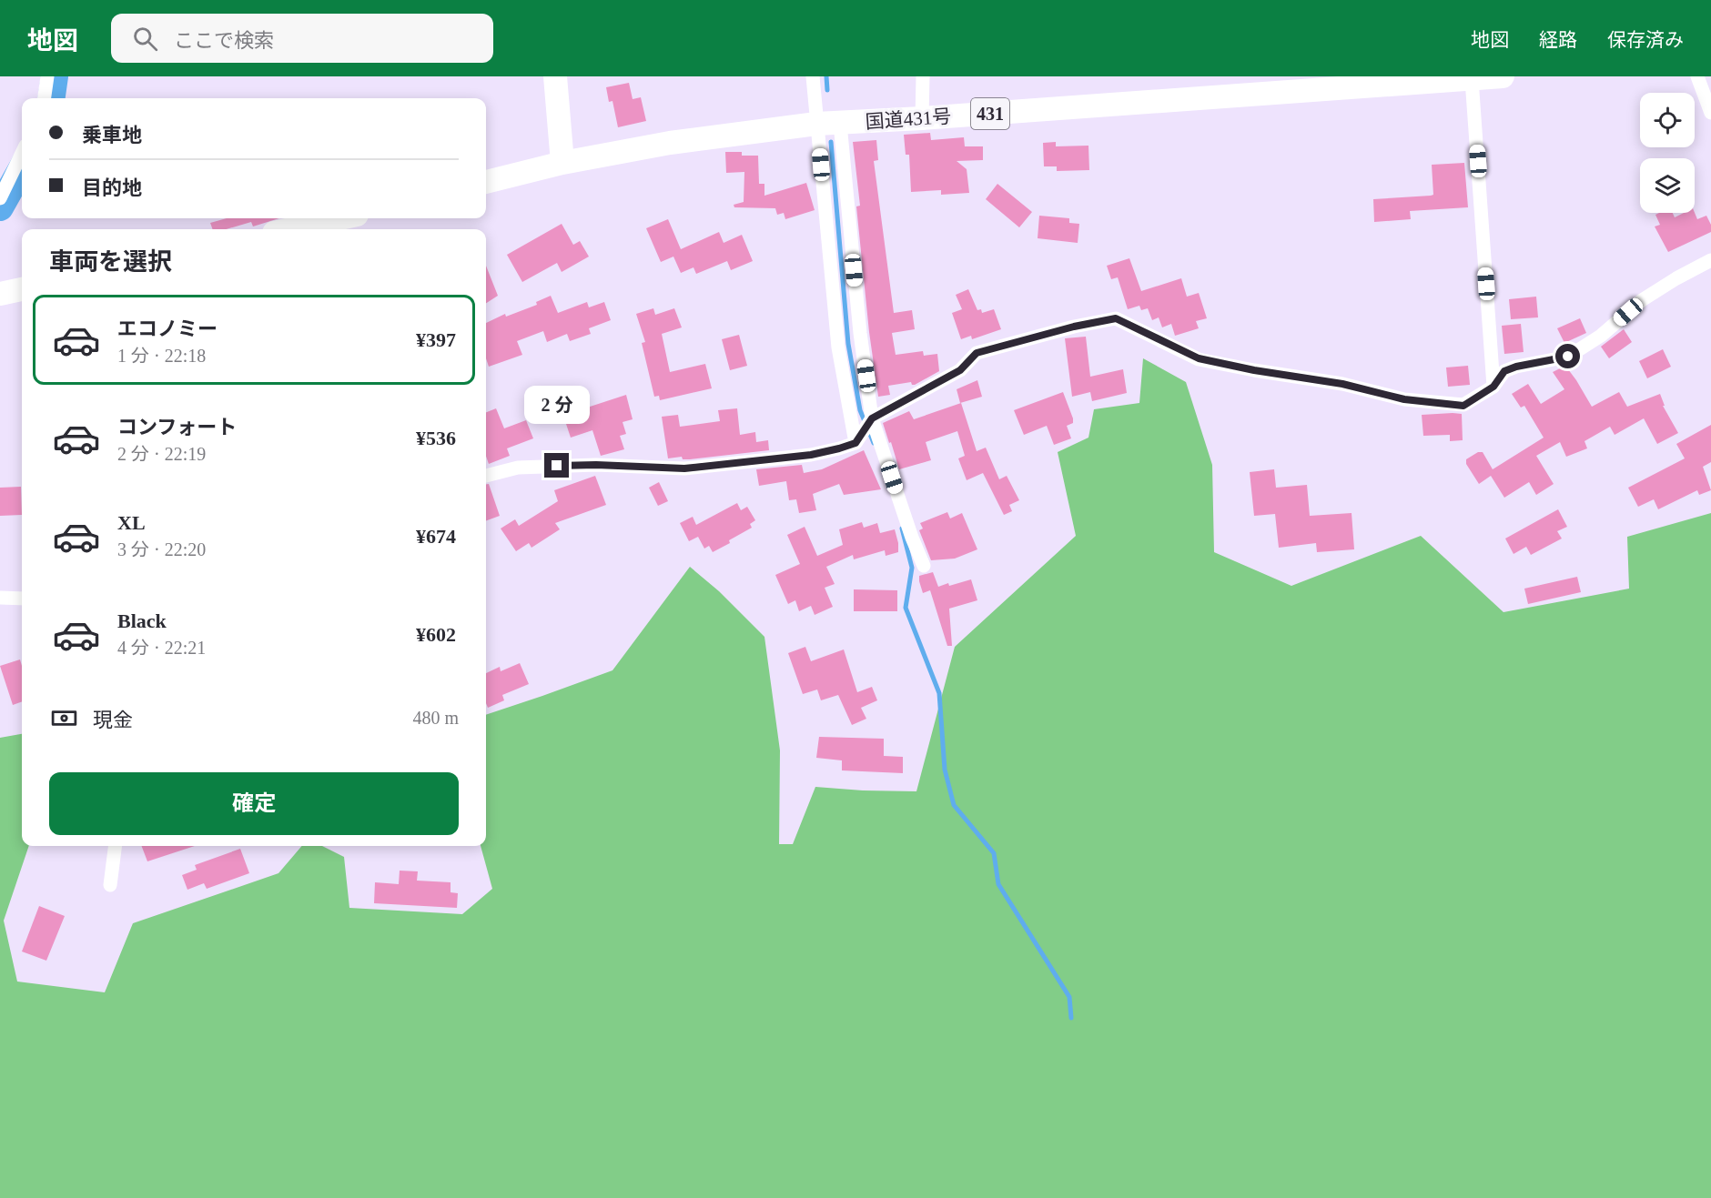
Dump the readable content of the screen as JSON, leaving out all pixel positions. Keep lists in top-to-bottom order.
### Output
{
  "streets": {
    "highway": ["431", "国道431号"]
  },
  "page": {
    "header": "地図",
    "search": "ここで検索",
    "nav": ["地図", "経路", "保存済み"],
    "banner": ["乗車地", "目的地"],
    "heading": "車両を選択",
    "list": [
      {
        "name": "エコノミー",
        "note": "1 分 · 22:18",
        "value": "¥397"
      },
      {
        "name": "コンフォート",
        "note": "2 分 · 22:19",
        "value": "¥536"
      },
      {
        "name": "XL",
        "note": "3 分 · 22:20",
        "value": "¥674"
      },
      {
        "name": "Black",
        "note": "4 分 · 22:21",
        "value": "¥602"
      }
    ],
    "bubble": "2 分",
    "pay": ["現金", "480 m"],
    "buttons": "確定"
  }
}
